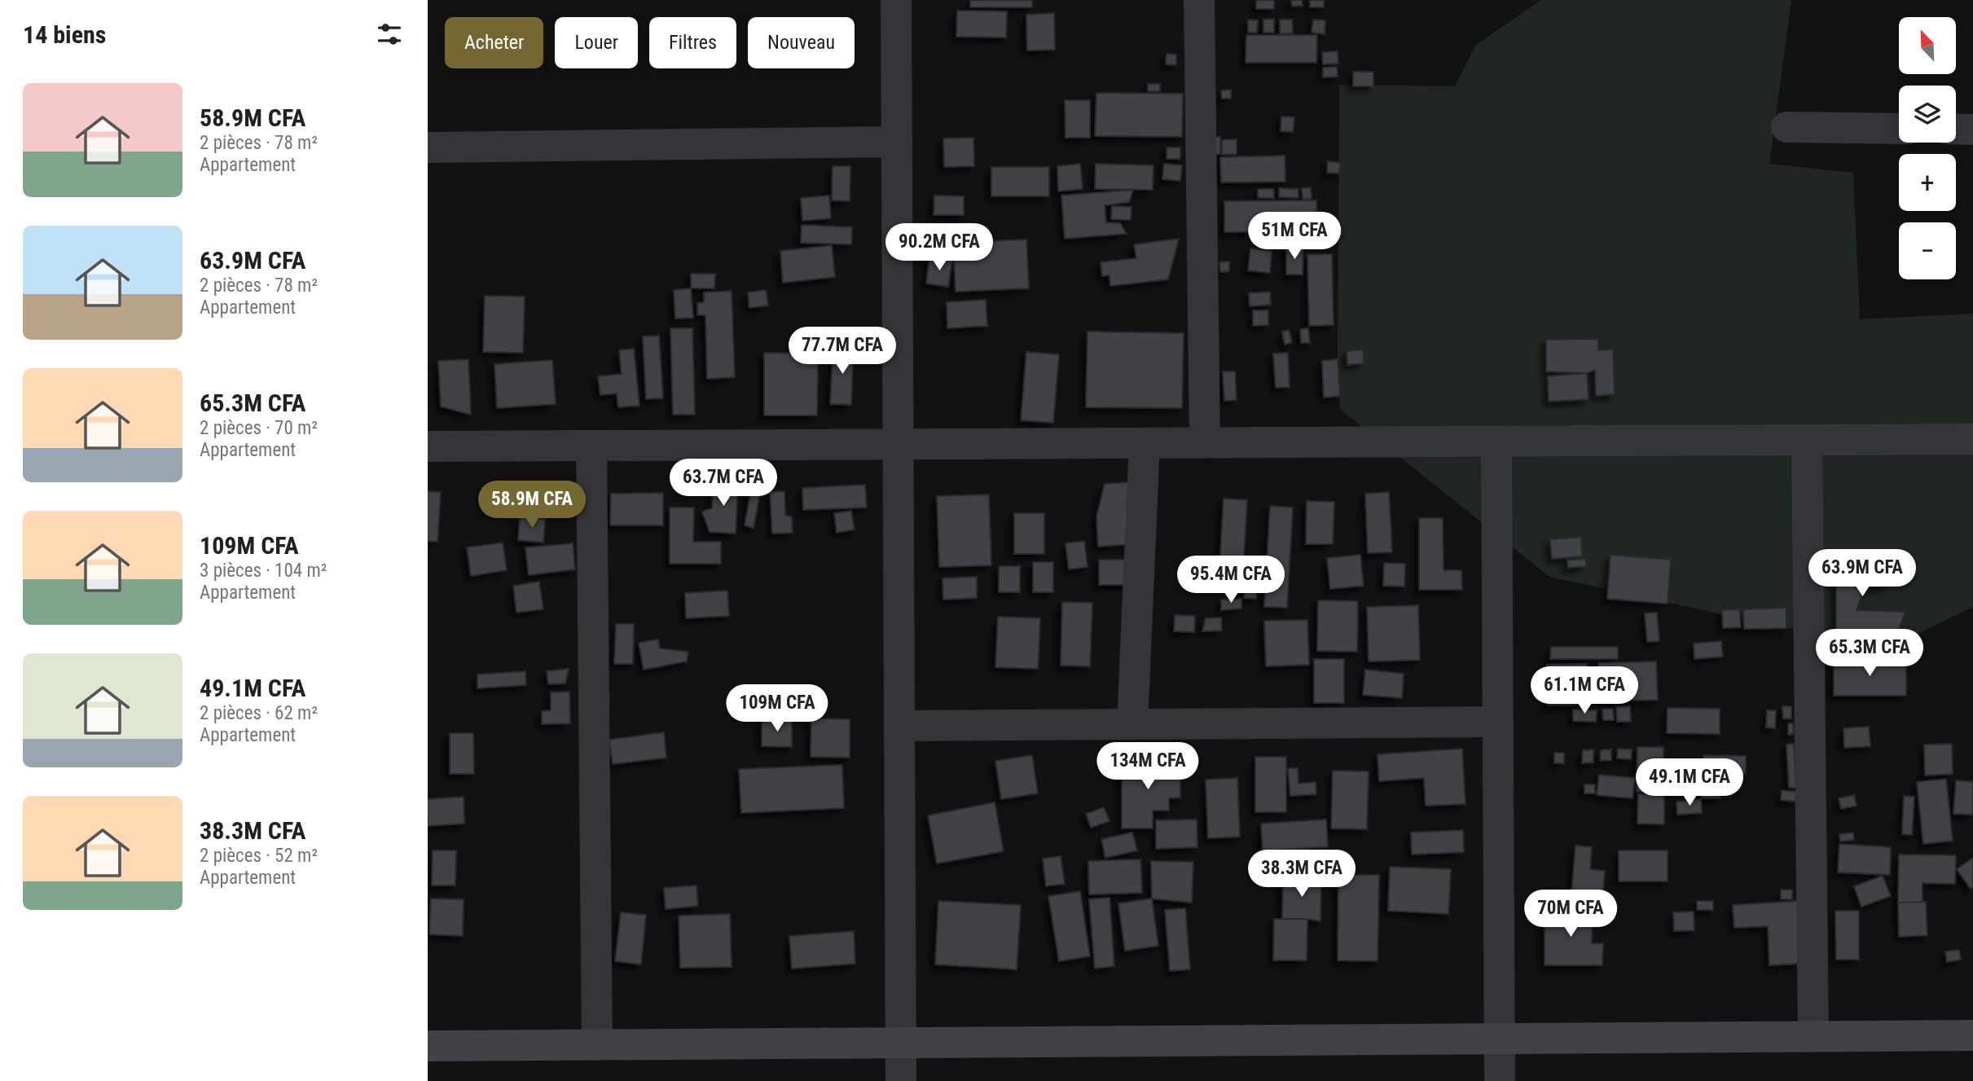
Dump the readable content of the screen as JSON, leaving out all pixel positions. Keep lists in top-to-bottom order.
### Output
{
  "north": "top left",
  "page": {
    "heading": "14 biens",
    "map_buttons": ["+", "−"],
    "chip": [
      "Acheter",
      "Louer",
      "Filtres",
      "Nouveau"
    ],
    "list": [
      {
        "name": "58.9M CFA",
        "note": "2 pièces · 78 m² · Appartement"
      },
      {
        "name": "63.9M CFA",
        "note": "2 pièces · 78 m² · Appartement"
      },
      {
        "name": "65.3M CFA",
        "note": "2 pièces · 70 m² · Appartement"
      },
      {
        "name": "109M CFA",
        "note": "3 pièces · 104 m² · Appartement"
      },
      {
        "name": "49.1M CFA",
        "note": "2 pièces · 62 m² · Appartement"
      },
      {
        "name": "38.3M CFA",
        "note": "2 pièces · 52 m² · Appartement"
      }
    ],
    "price": [
      "51M CFA",
      "90.2M CFA",
      "77.7M CFA",
      "63.7M CFA",
      "58.9M CFA",
      "63.9M CFA",
      "95.4M CFA",
      "65.3M CFA",
      "61.1M CFA",
      "109M CFA",
      "134M CFA",
      "49.1M CFA",
      "38.3M CFA",
      "70M CFA"
    ]
  }
}
